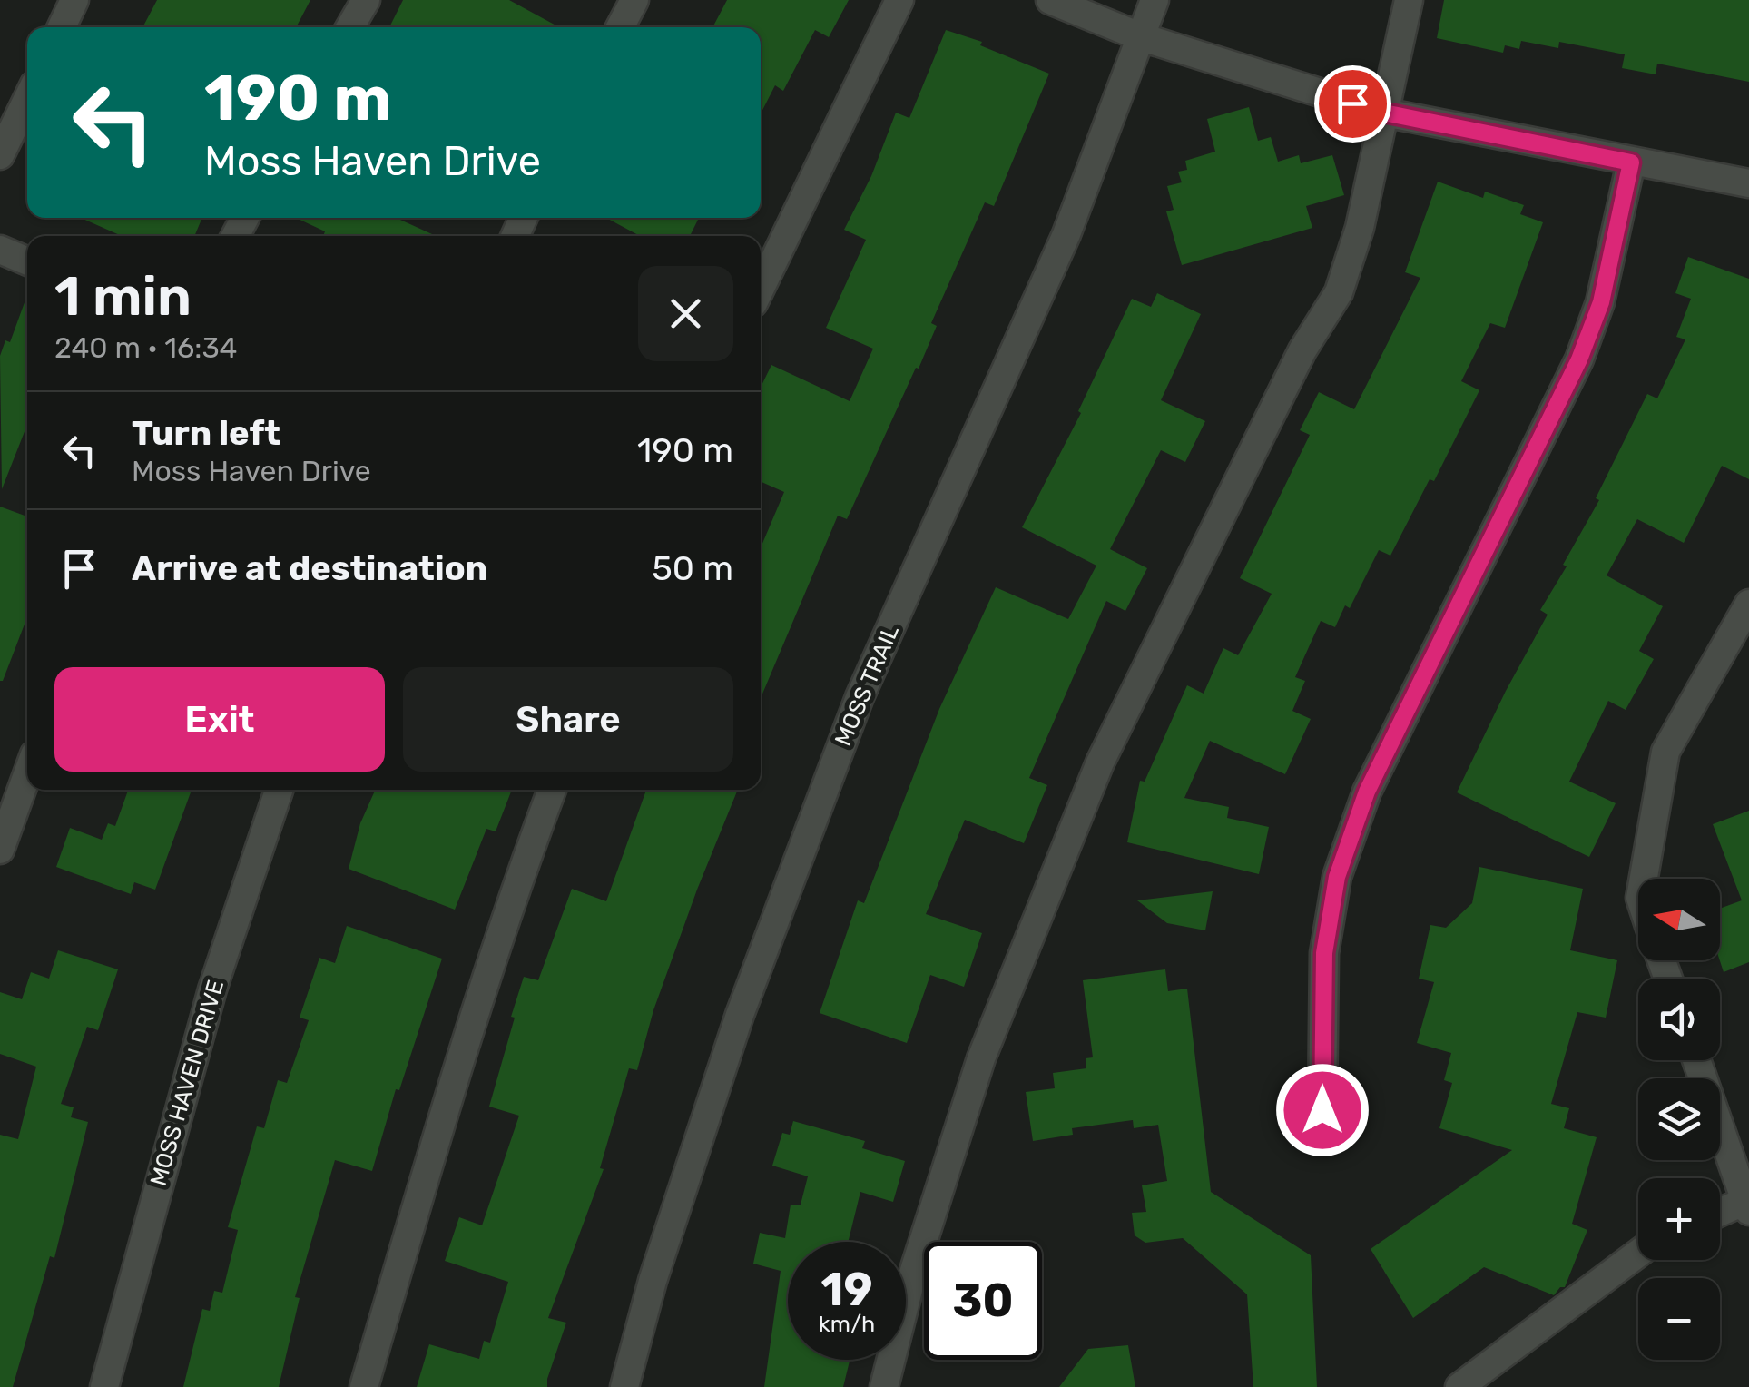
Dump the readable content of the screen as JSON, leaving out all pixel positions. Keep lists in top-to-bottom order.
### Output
{
  "streets": {
    "street": ["MOSS TRAIL", "MOSS HAVEN DRIVE"]
  },
  "north": "left",
  "page": {
    "turn": ["190 m", "Moss Haven Drive"],
    "heading": ["1 min", "240 m · 16:34"],
    "list": [
      {
        "name": "Turn left",
        "note": "Moss Haven Drive",
        "value": "190 m"
      },
      {
        "name": "Arrive at destination",
        "value": "50 m"
      }
    ],
    "buttons": ["Exit", "Share"],
    "map_buttons": ["+", "−"],
    "speed": "19 km/h",
    "limit": "30"
  }
}
